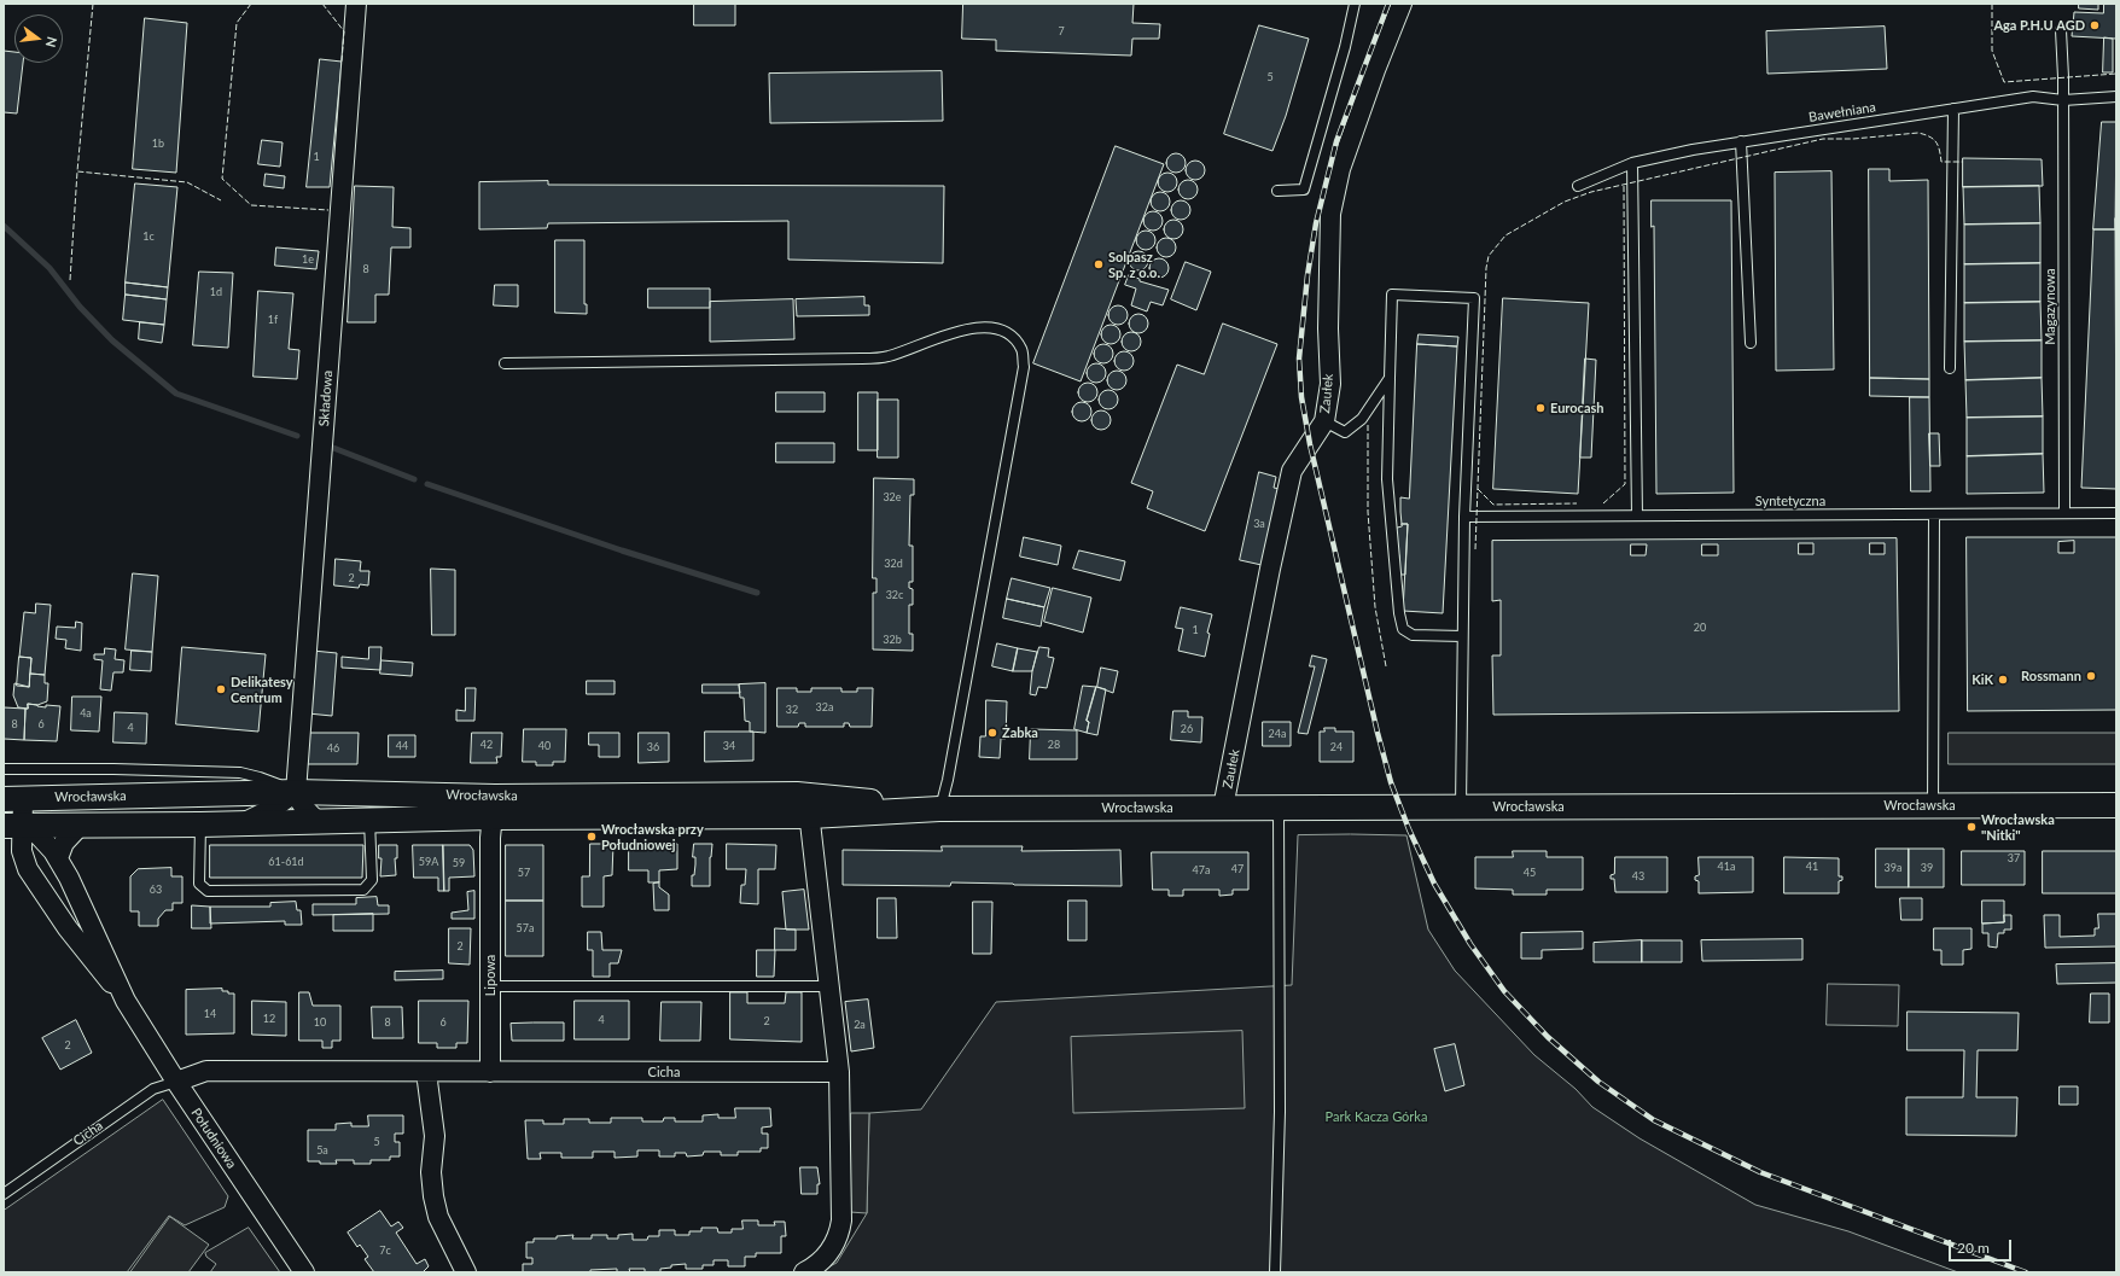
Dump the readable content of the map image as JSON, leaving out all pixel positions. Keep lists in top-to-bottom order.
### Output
{
  "streets": {
    "street": [
      "Zaułek",
      "Składowa",
      "Wrocławska",
      "Lipowa",
      "Cicha",
      "Południowa"
    ],
    "lane": ["Bawełniana", "Magazynowa", "Syntetyczna"]
  },
  "crossings": [
    ["Bawełniana", "Magazynowa"],
    ["Magazynowa", "Syntetyczna"],
    ["Zaułek", "Wrocławska"],
    ["Składowa", "Wrocławska"],
    ["Wrocławska", "Lipowa"],
    ["Wrocławska", "Południowa"],
    ["Lipowa", "Cicha"],
    ["Cicha", "Południowa"]
  ],
  "parks": ["Park Kacza Górka"],
  "places": [
    "Aga P.H.U AGD",
    "Solpasz Sp. z o.o.",
    "Eurocash",
    "Rossmann",
    "KiK",
    "Delikatesy Centrum",
    "Żabka",
    "Wrocławska \"Nitki\"",
    "Wrocławska przy Południowej"
  ],
  "house_numbers": [
    "7",
    "5",
    "1b",
    "1",
    "1c",
    "1e",
    "8",
    "1d",
    "1f",
    "32e",
    "3a",
    "32d",
    "2",
    "32c",
    "20",
    "1",
    "32b",
    "32a",
    "32",
    "4a",
    "8",
    "6",
    "4",
    "26",
    "24a",
    "42",
    "28",
    "44",
    "40",
    "34",
    "36",
    "24",
    "46",
    "37",
    "61-61d",
    "59A",
    "59",
    "41a",
    "41",
    "39a",
    "39",
    "47",
    "47a",
    "57",
    "45",
    "43",
    "63",
    "57a",
    "2",
    "14",
    "12",
    "4",
    "2",
    "10",
    "8",
    "6",
    "2a",
    "2",
    "5",
    "5a",
    "7c"
  ],
  "scale_bar": "20 m",
  "north": "right"
}
